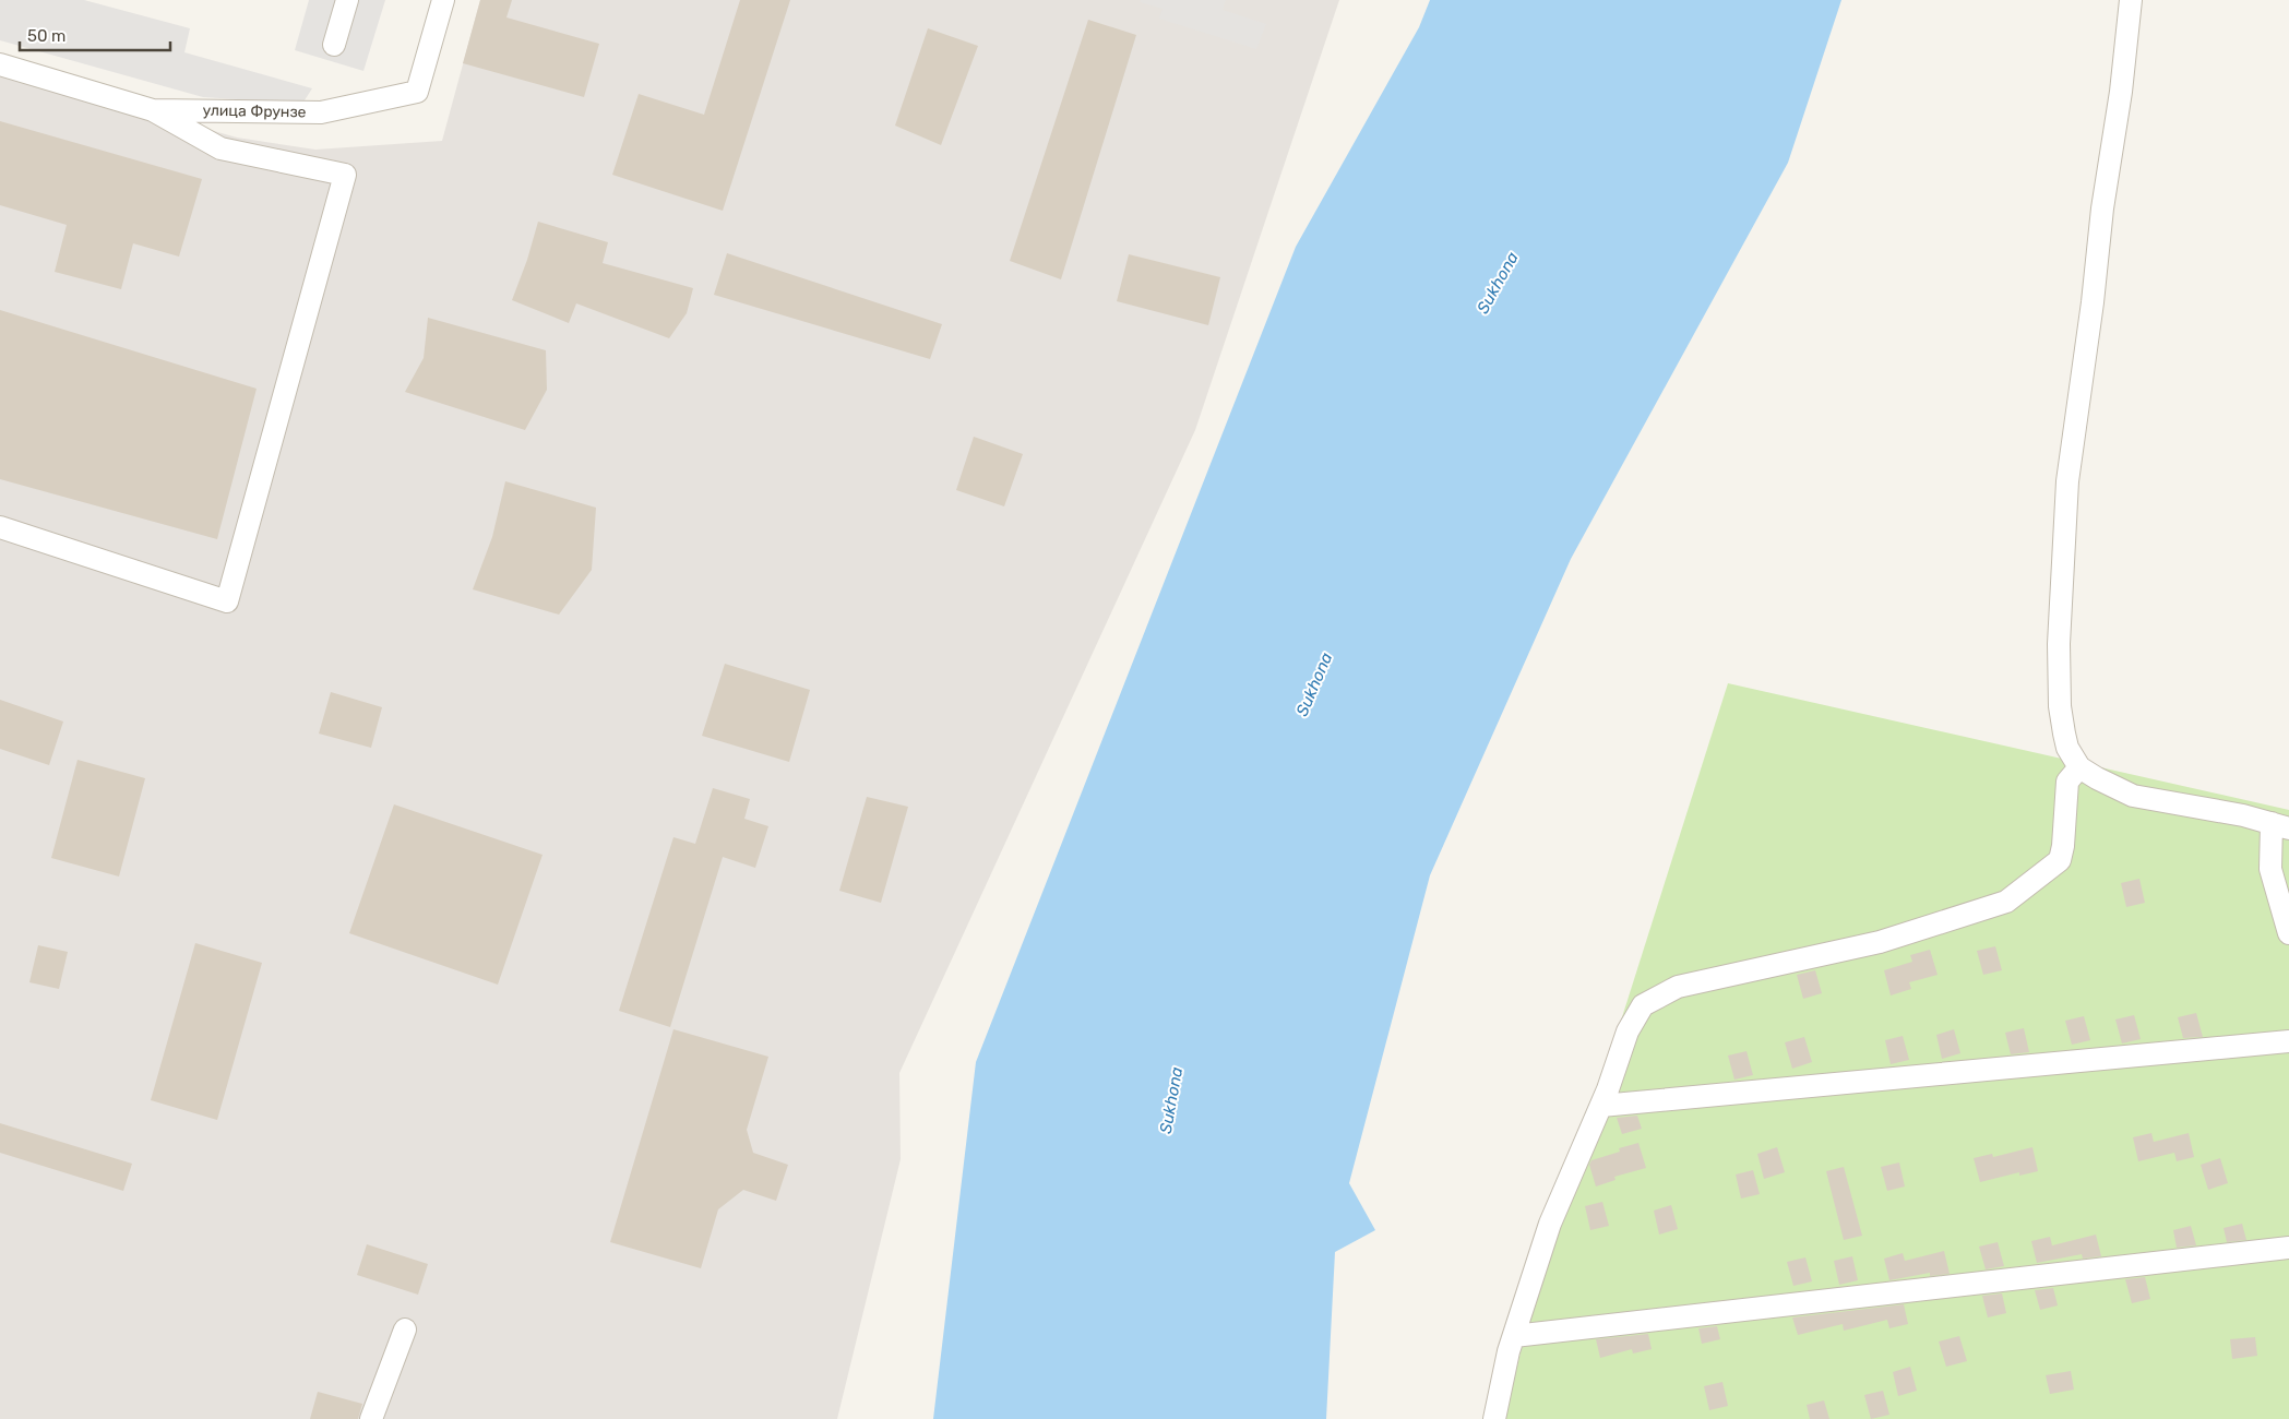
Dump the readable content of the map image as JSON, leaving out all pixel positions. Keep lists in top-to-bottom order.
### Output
{
  "streets": {
    "street": ["улица Фрунзе"]
  },
  "water": ["Sukhona"],
  "scale_bar": "50 m"
}
